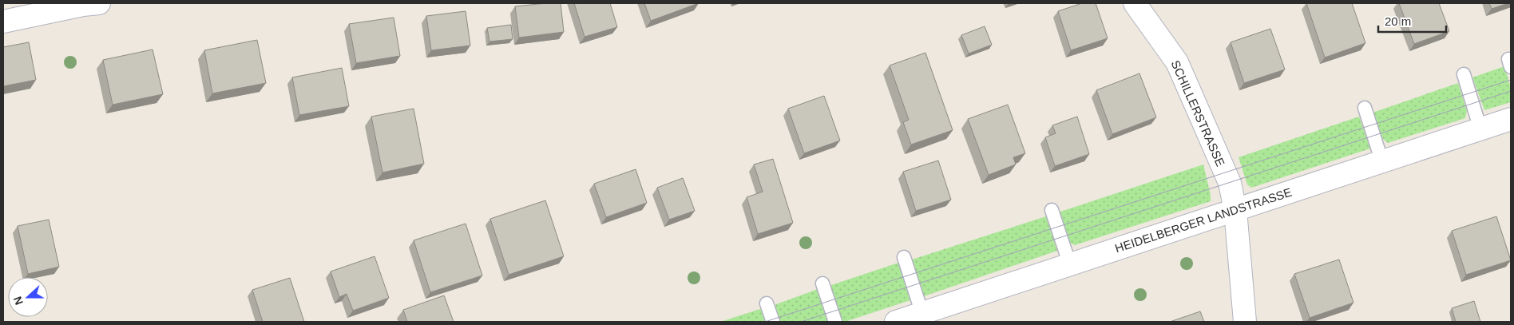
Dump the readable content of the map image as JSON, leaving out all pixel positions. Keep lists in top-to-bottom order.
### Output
{
  "streets": {
    "street": ["SCHILLERSTRASSE", "HEIDELBERGER LANDSTRASSE"]
  },
  "crossings": [
    ["SCHILLERSTRASSE", "HEIDELBERGER LANDSTRASSE"]
  ],
  "scale_bar": "20 m",
  "north": "left"
}
